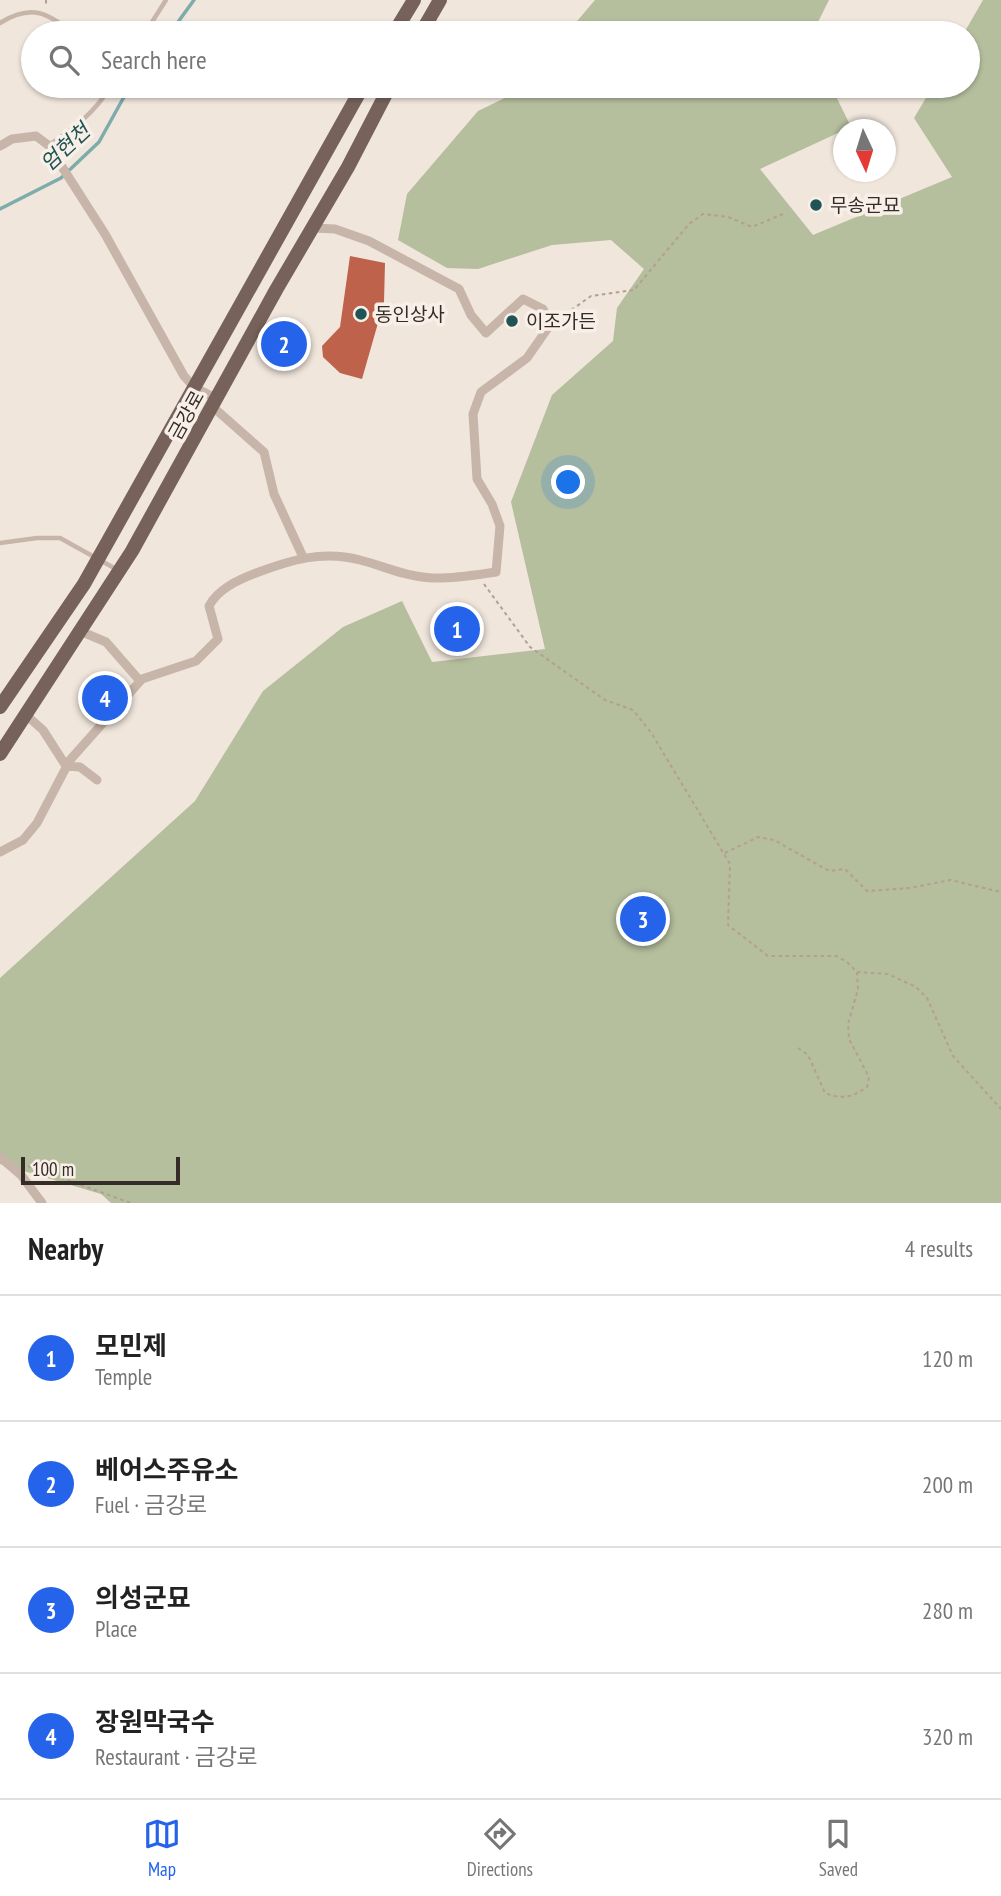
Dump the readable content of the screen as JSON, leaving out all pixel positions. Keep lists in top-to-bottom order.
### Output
{
  "streets": {
    "main road": ["금강로"]
  },
  "water": ["엄현천"],
  "places": ["무송군묘", "동인상사", "이조가든"],
  "scale_bar": "100 m",
  "north": "bottom",
  "page": {
    "search": "Search here",
    "pins": [
      "2",
      "1",
      "4",
      "3"
    ],
    "scale": "100 m",
    "heading": ["Nearby", "4 results"],
    "list": [
      {
        "mark": "1",
        "name": "모민제",
        "note": "Temple",
        "value": "120 m"
      },
      {
        "mark": "2",
        "name": "베어스주유소",
        "note": "Fuel · 금강로",
        "value": "200 m"
      },
      {
        "mark": "3",
        "name": "의성군묘",
        "note": "Place",
        "value": "280 m"
      },
      {
        "mark": "4",
        "name": "장원막국수",
        "note": "Restaurant · 금강로",
        "value": "320 m"
      }
    ],
    "nav": ["Map", "Directions", "Saved"]
  }
}
